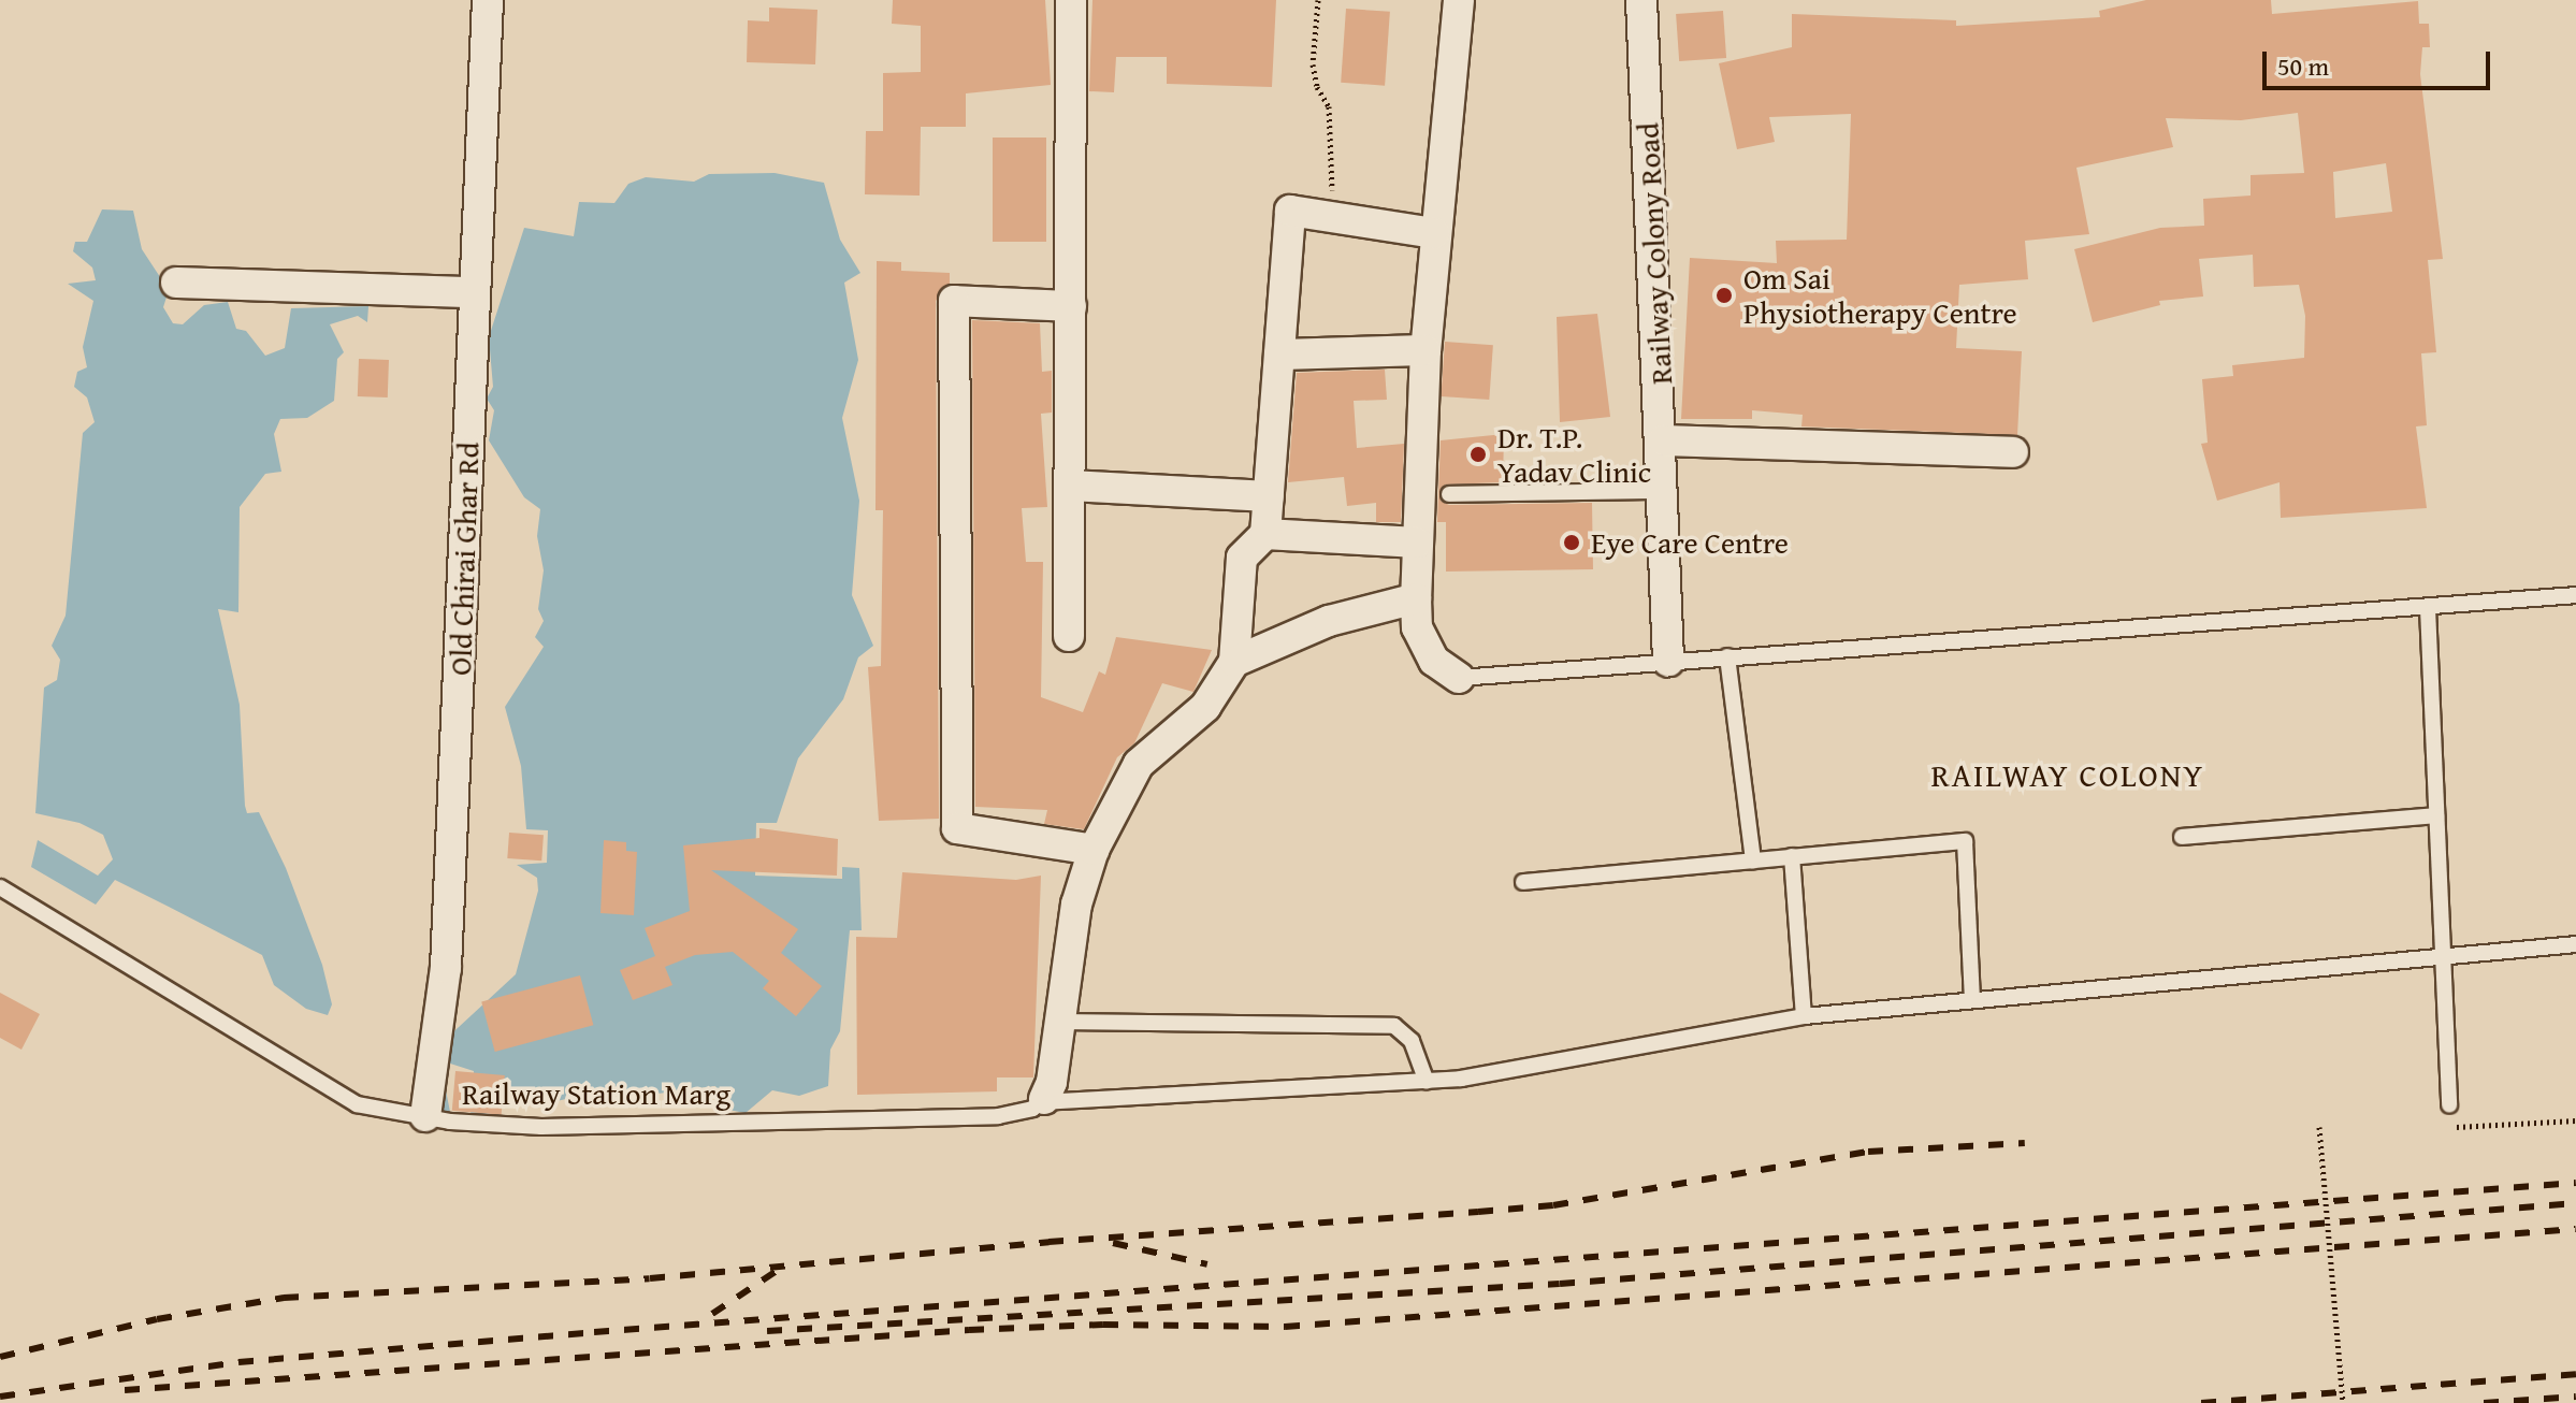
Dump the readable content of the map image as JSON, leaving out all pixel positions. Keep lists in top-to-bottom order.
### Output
{
  "streets": {
    "street": ["Railway Colony Road", "Old Chirai Ghar Rd"],
    "lane": ["Railway Station Marg"]
  },
  "crossings": [
    ["Old Chirai Ghar Rd", "Railway Station Marg"]
  ],
  "districts": ["RAILWAY COLONY"],
  "places": ["Om Sai Physiotherapy Centre", "Dr. T.P. Yadav Clinic", "Eye Care Centre"],
  "scale_bar": "50 m"
}
